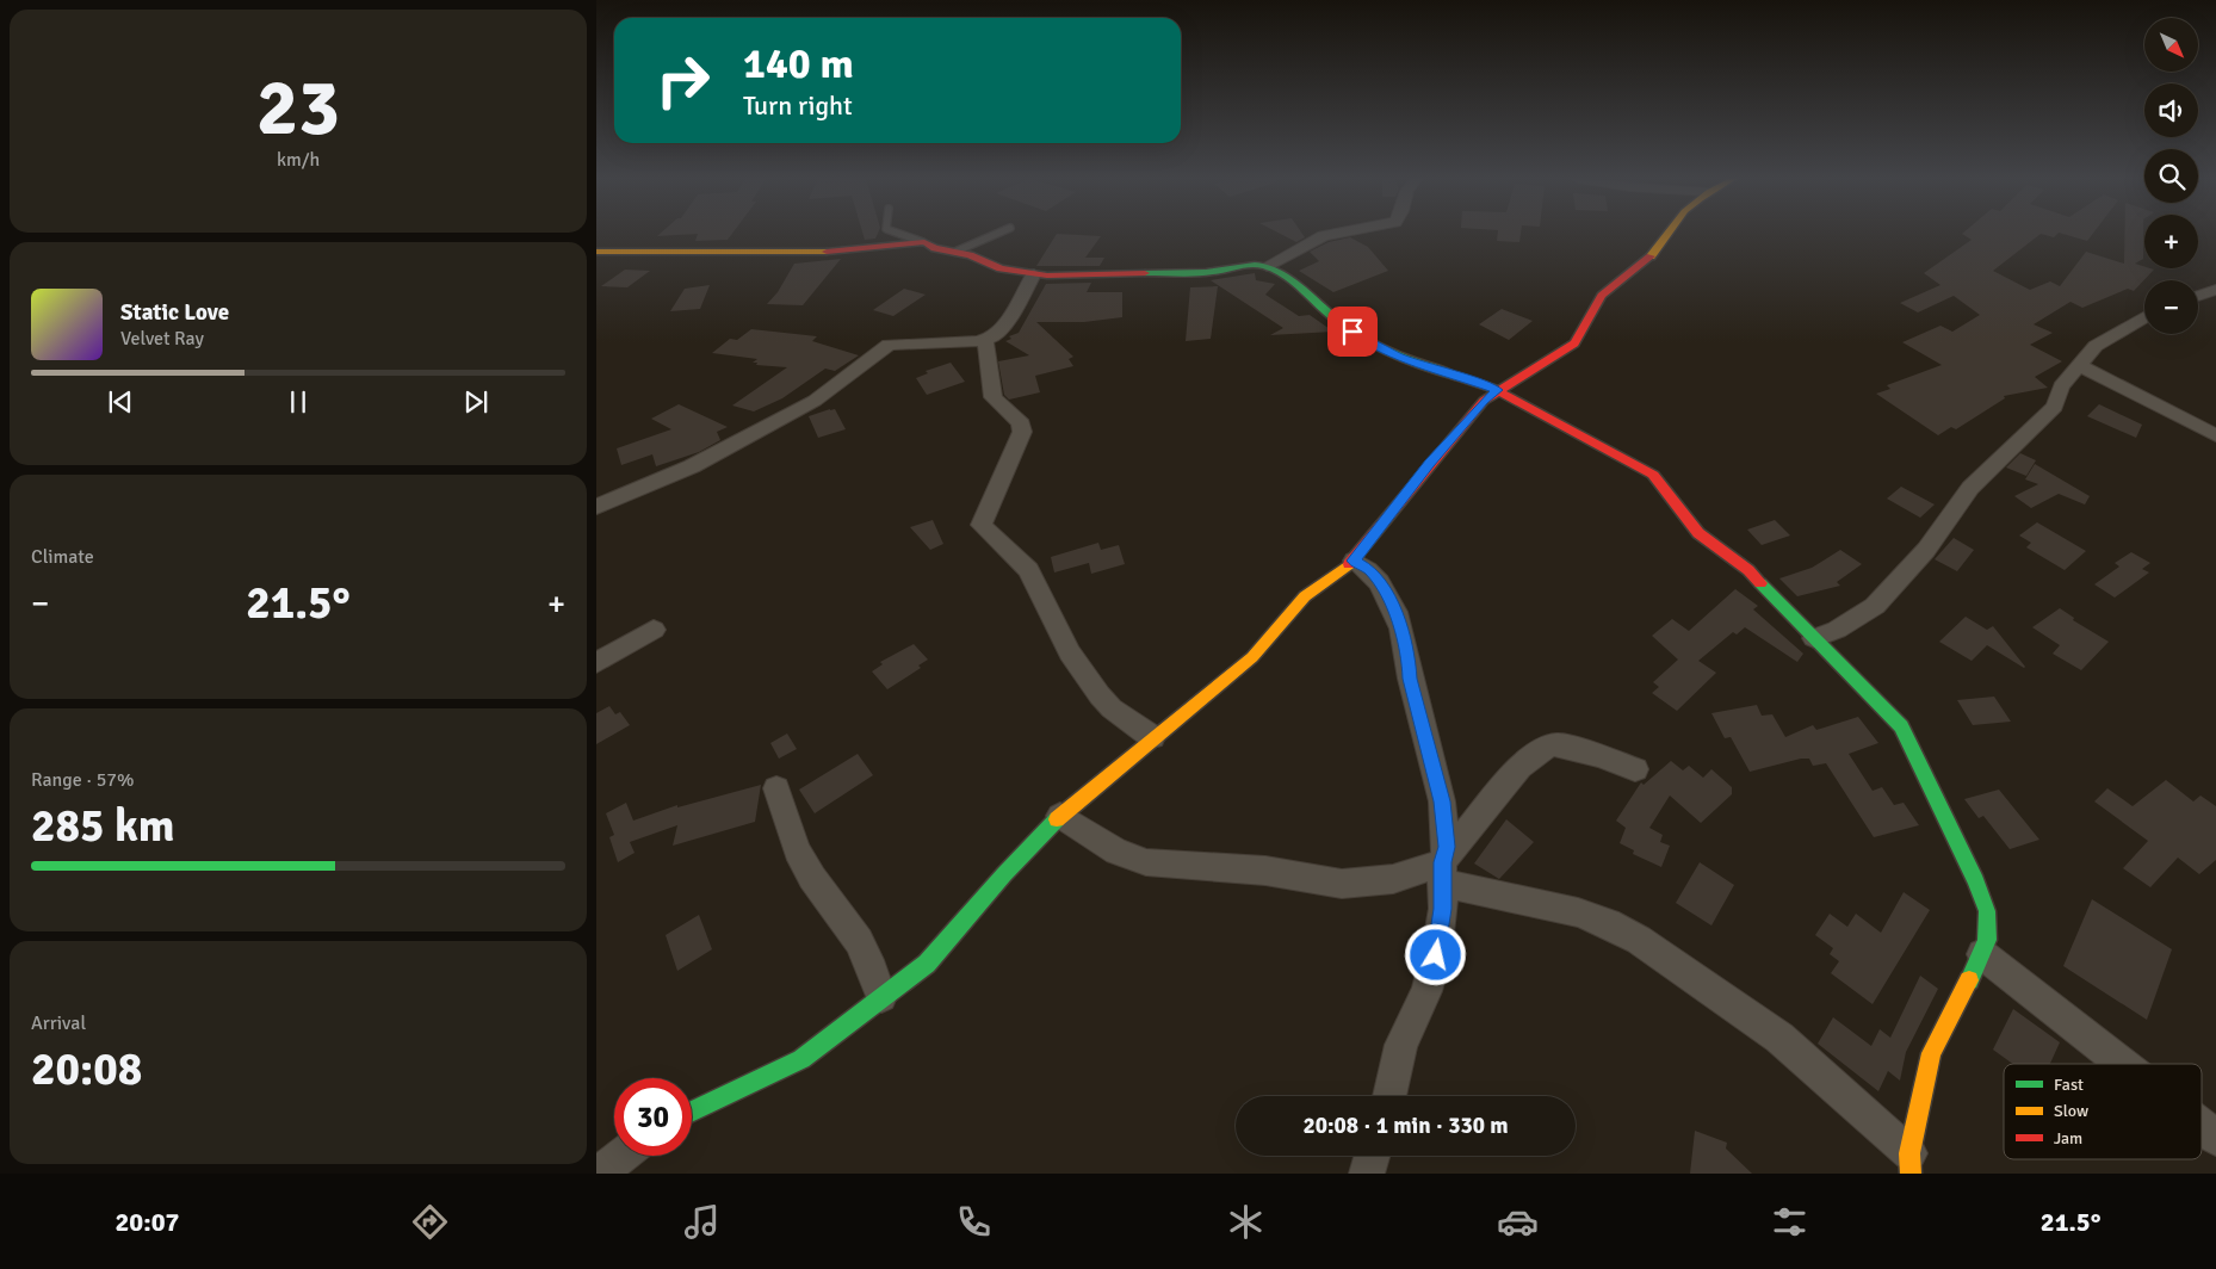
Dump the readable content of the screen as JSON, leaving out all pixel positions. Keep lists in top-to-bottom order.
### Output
{
  "legend": ["Fast", "Slow", "Jam"],
  "north": "bottom right",
  "page": {
    "tile": [
      ["23", "km/h"],
      "Climate",
      ["Range · 57%", "285 km"],
      ["Arrival", "20:08"]
    ],
    "map_buttons": ["+", "−"],
    "turn": ["140 m", "Turn right"],
    "song": ["Static Love", "Velvet Ray"],
    "heat": ["−", "21.5°", "+"],
    "limit": "30",
    "trip": "20:08 · 1 min · 330 m",
    "tabs": ["20:07", "21.5°"]
  }
}
